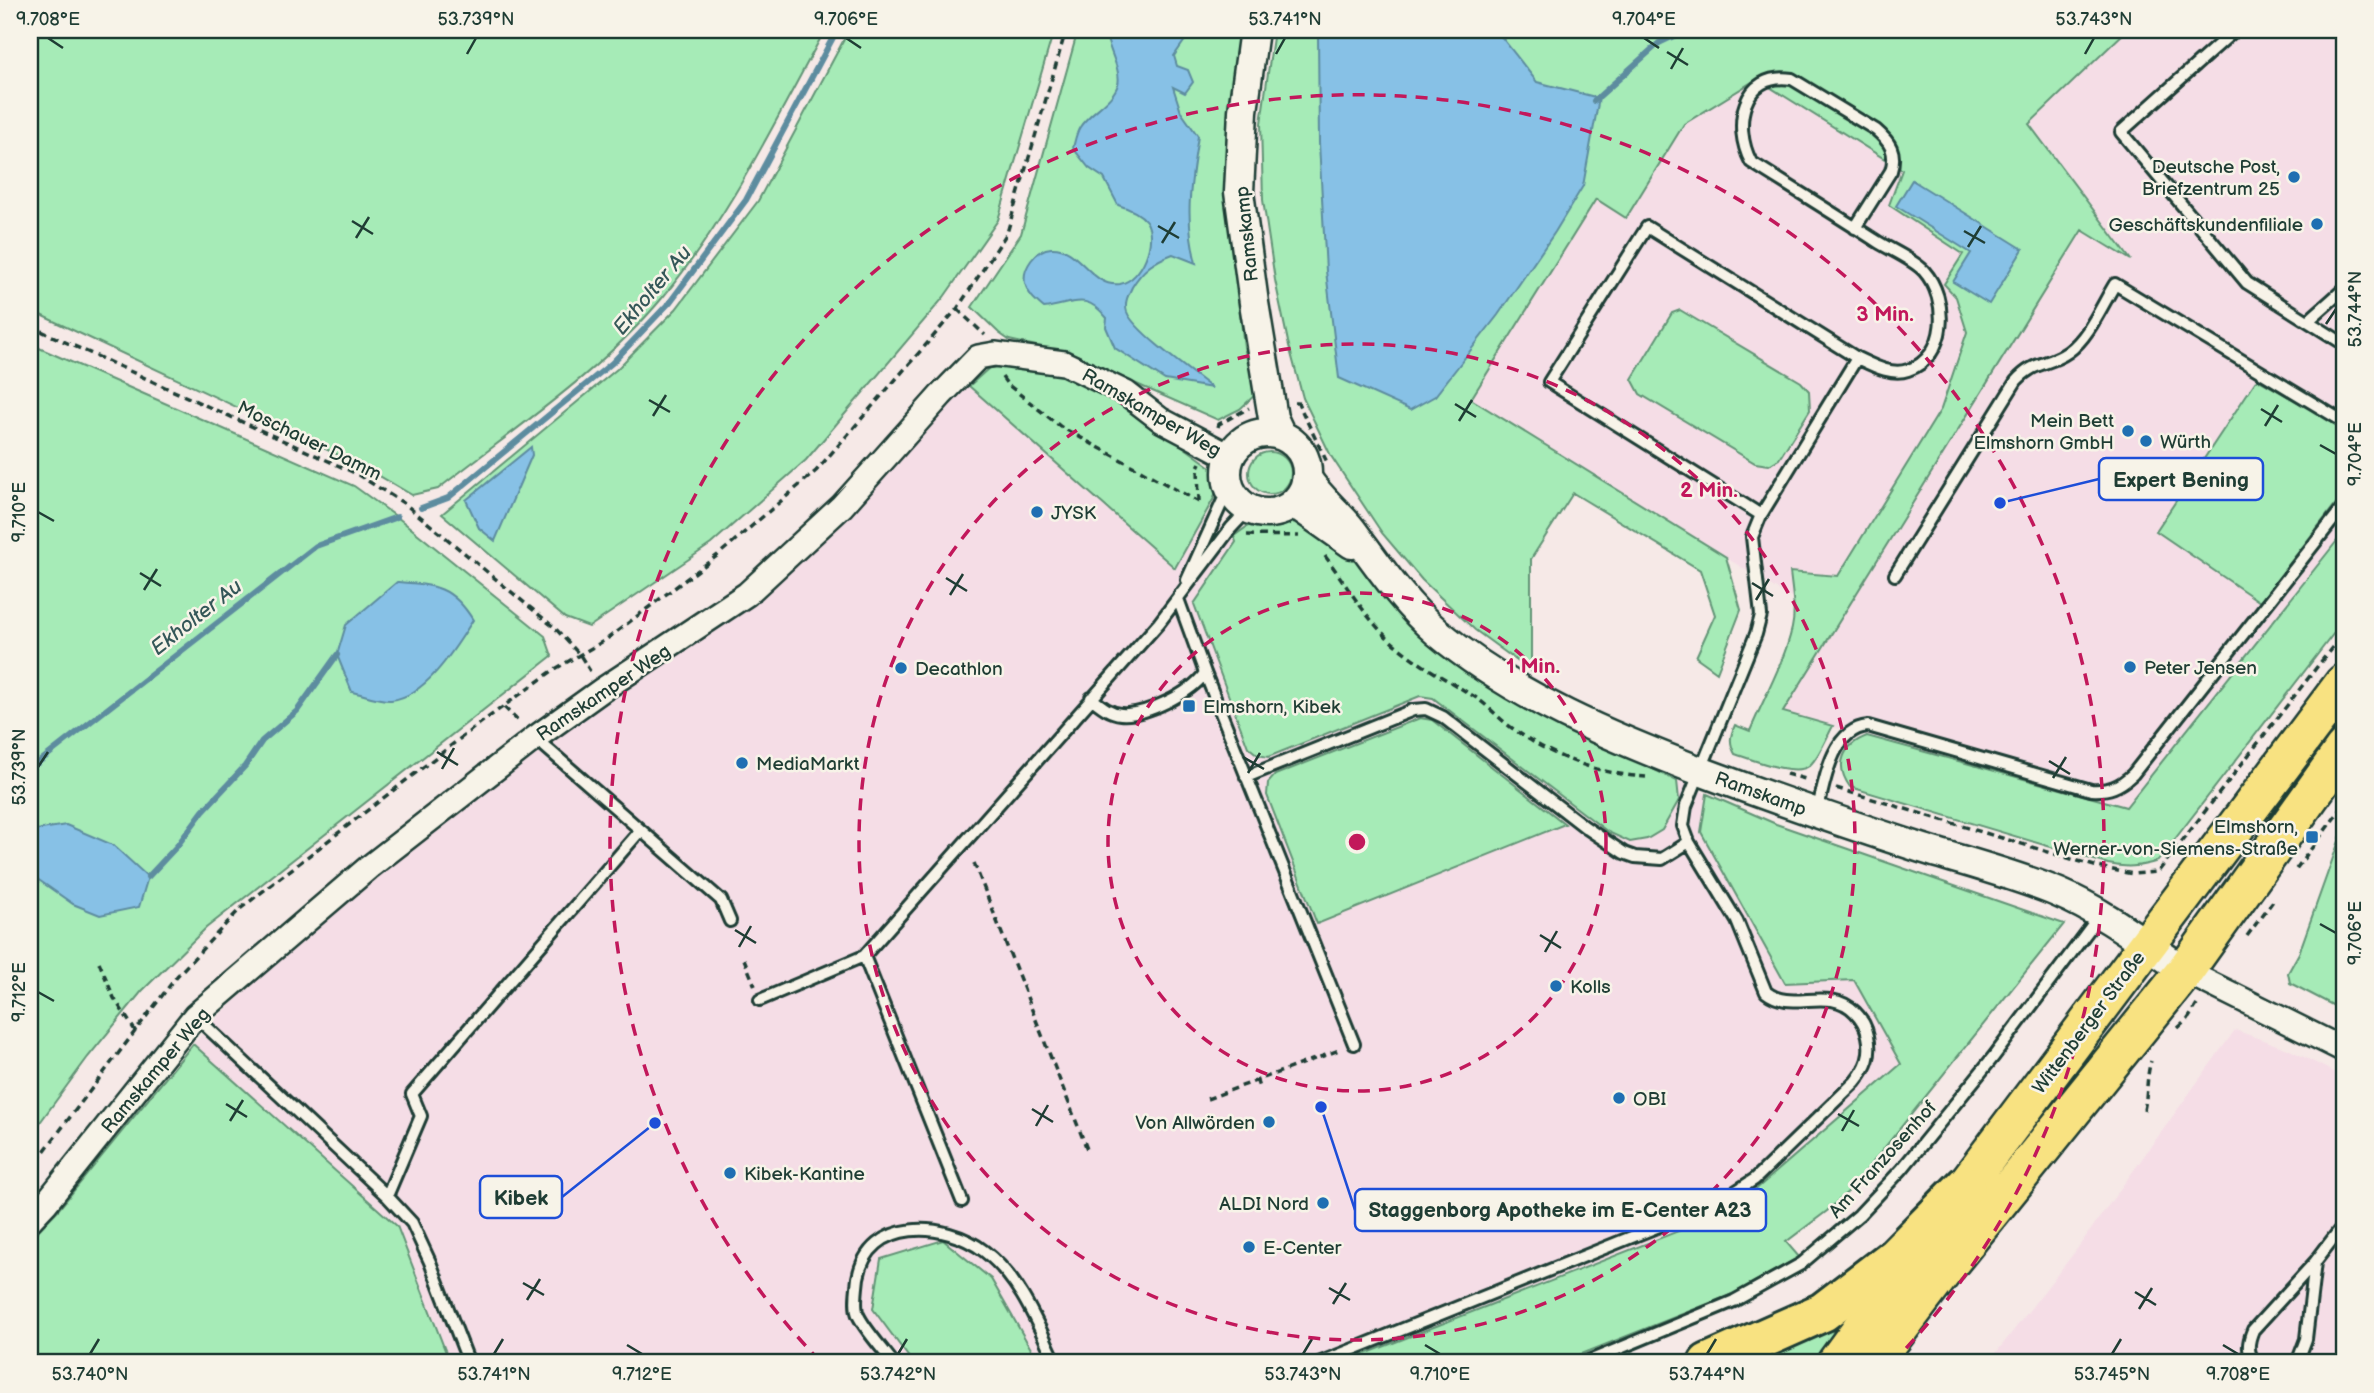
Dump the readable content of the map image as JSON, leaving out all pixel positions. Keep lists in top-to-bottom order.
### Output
{
  "streets": {
    "main road": ["Wittenberger Straße"],
    "street": ["Ramskamp", "Ramskamper Weg"],
    "lane": ["Am Franzosenhof"],
    "path": ["Moschauer Damm"]
  },
  "crossings": [
    ["Ramskamp", "Wittenberger Straße"],
    ["Ramskamp", "Am Franzosenhof"],
    ["Ramskamper Weg", "Moschauer Damm"]
  ],
  "water": ["Ekholter Au"],
  "places": {
    "other": [
      "Deutsche Post, Briefzentrum 25",
      "Geschäftskundenfiliale",
      "Mein Bett Elmshorn GmbH",
      "Würth",
      "Expert Bening",
      "JYSK",
      "Peter Jensen",
      "Decathlon",
      "MediaMarkt",
      "Kolls",
      "OBI",
      "Staggenborg Apotheke im E-Center A23",
      "Von Allwörden",
      "Kibek",
      "Kibek-Kantine",
      "ALDI Nord",
      "E-Center"
    ],
    "transit": ["Elmshorn, Kibek", "Elmshorn, Werner-von-Siemens-Straße"]
  },
  "coordinates": [
    "9.708°E",
    "53.739°N",
    "9.706°E",
    "53.741°N",
    "9.704°E",
    "53.743°N",
    "53.744°N",
    "9.710°E",
    "9.712°E",
    "53.740°N",
    "53.742°N",
    "53.745°N"
  ],
  "rings": ["3 Min.", "2 Min.", "1 Min."]
}
